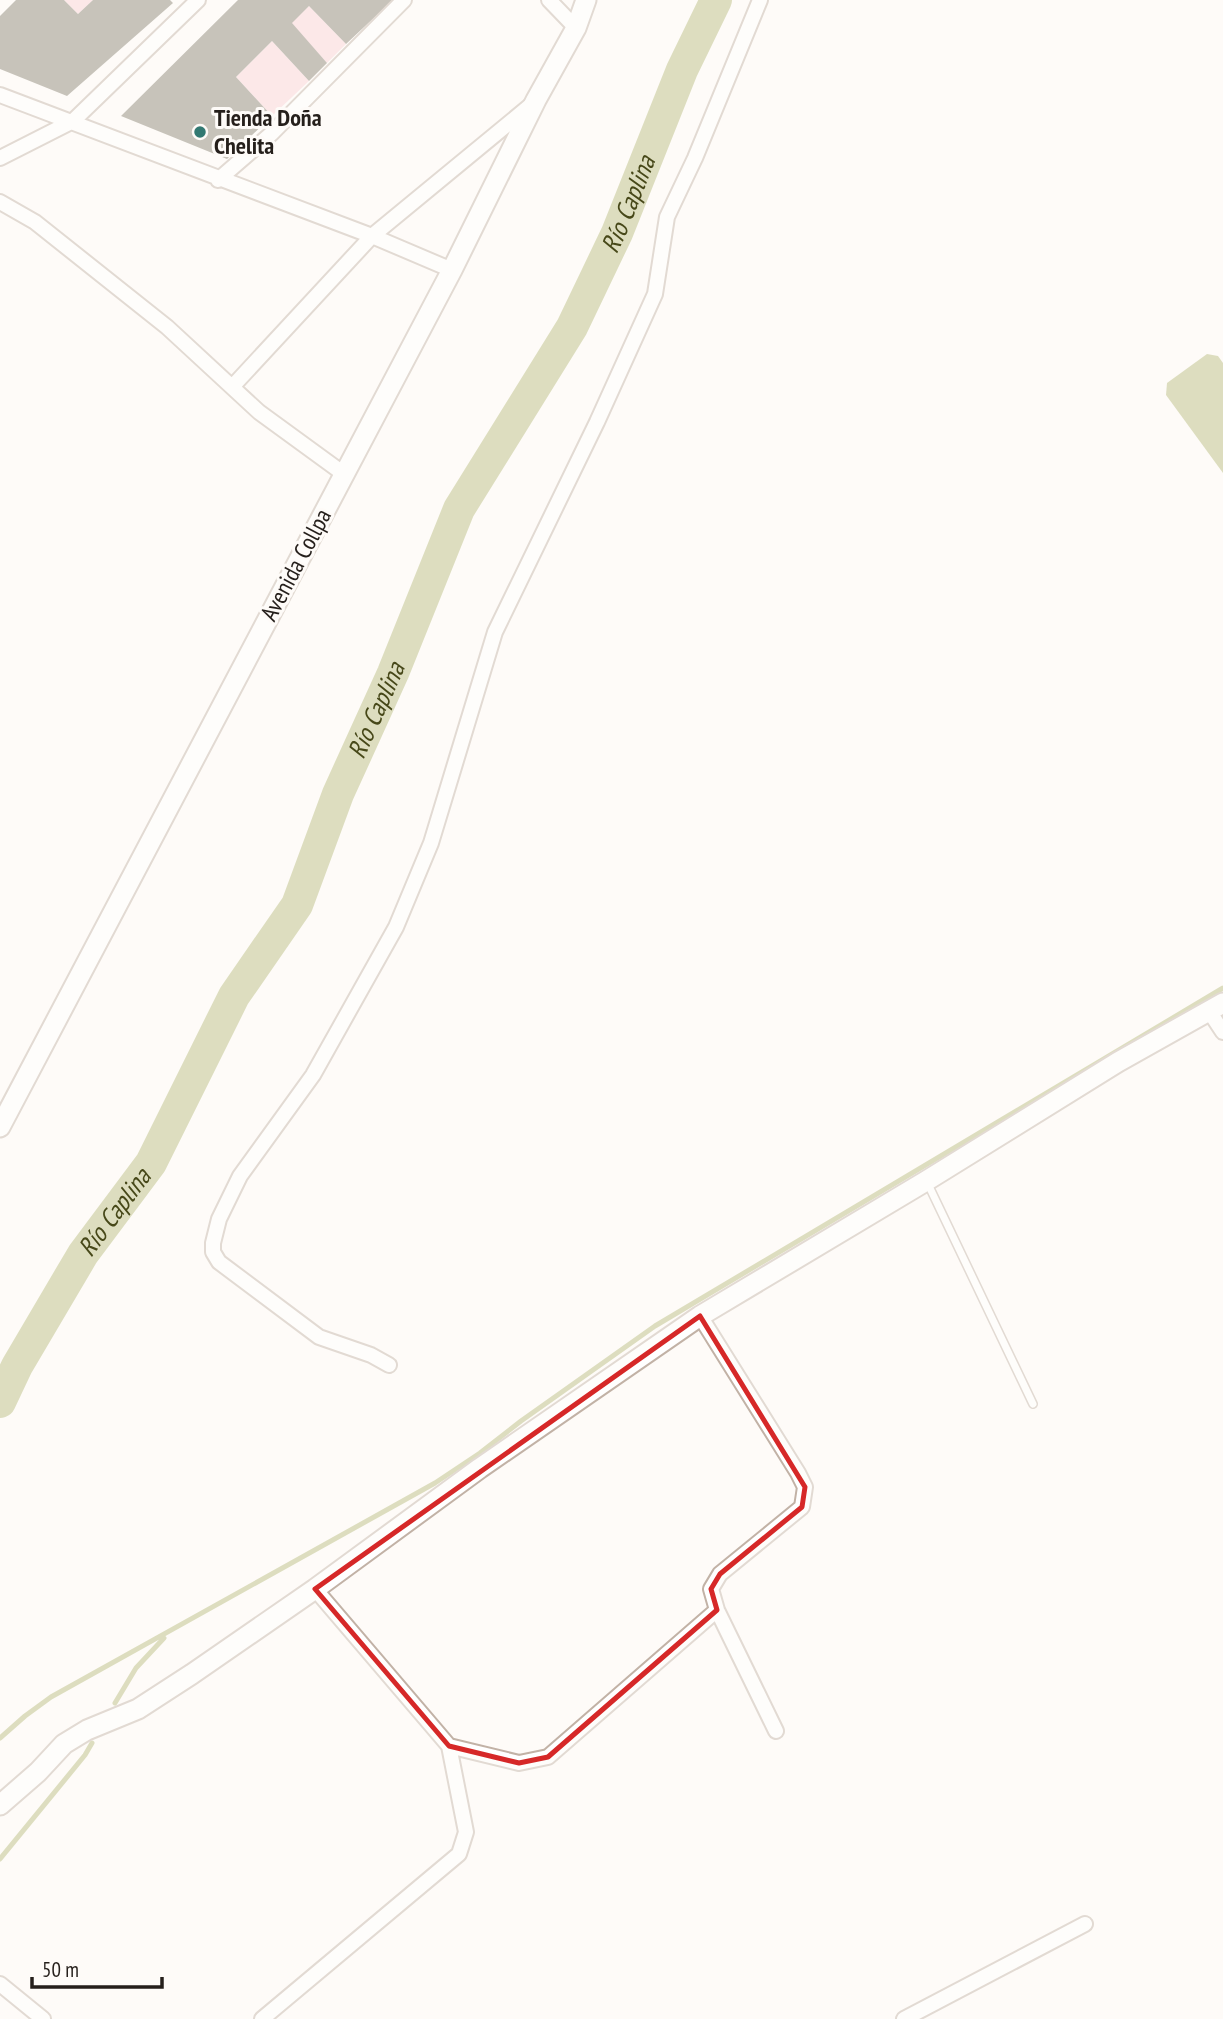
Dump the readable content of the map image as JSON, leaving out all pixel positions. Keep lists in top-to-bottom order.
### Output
{
  "streets": {
    "street": ["Avenida Collpa"]
  },
  "water": ["Río Caplina"],
  "places": ["Tienda Doña Chelita"],
  "scale_bar": "50 m"
}
